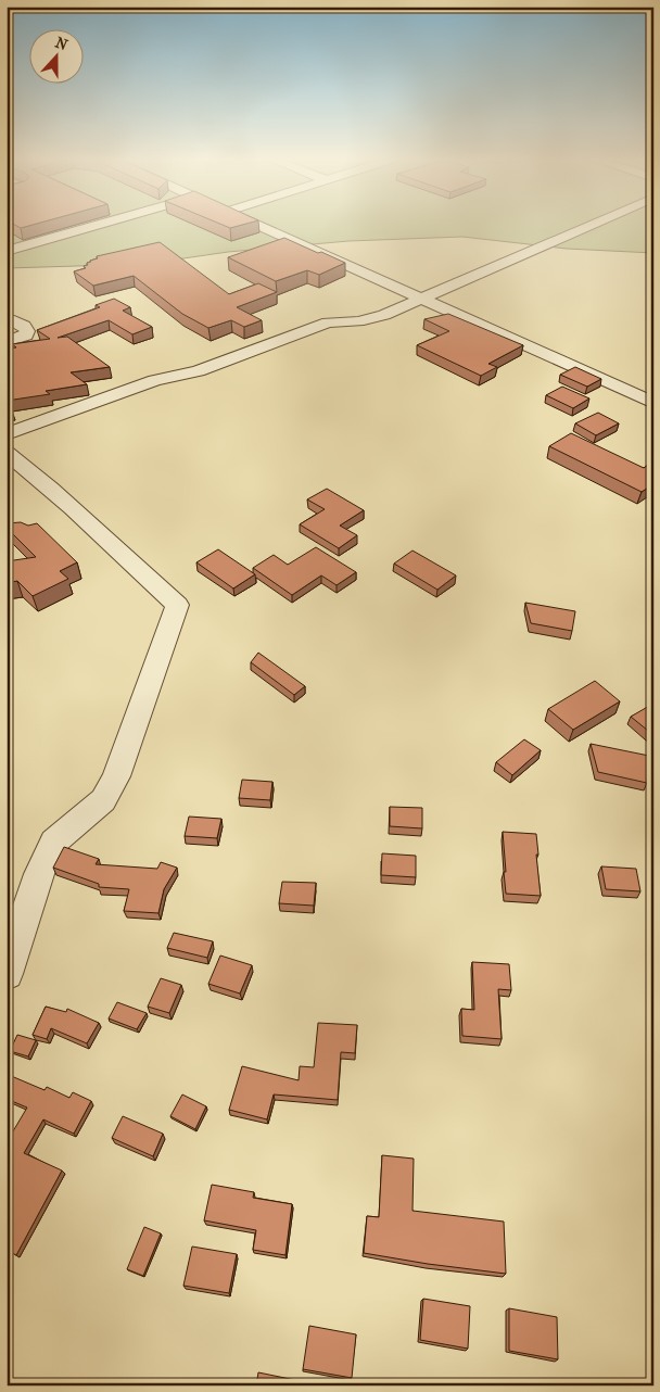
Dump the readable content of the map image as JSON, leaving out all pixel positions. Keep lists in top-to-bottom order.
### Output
{
  "north": "top"
}
